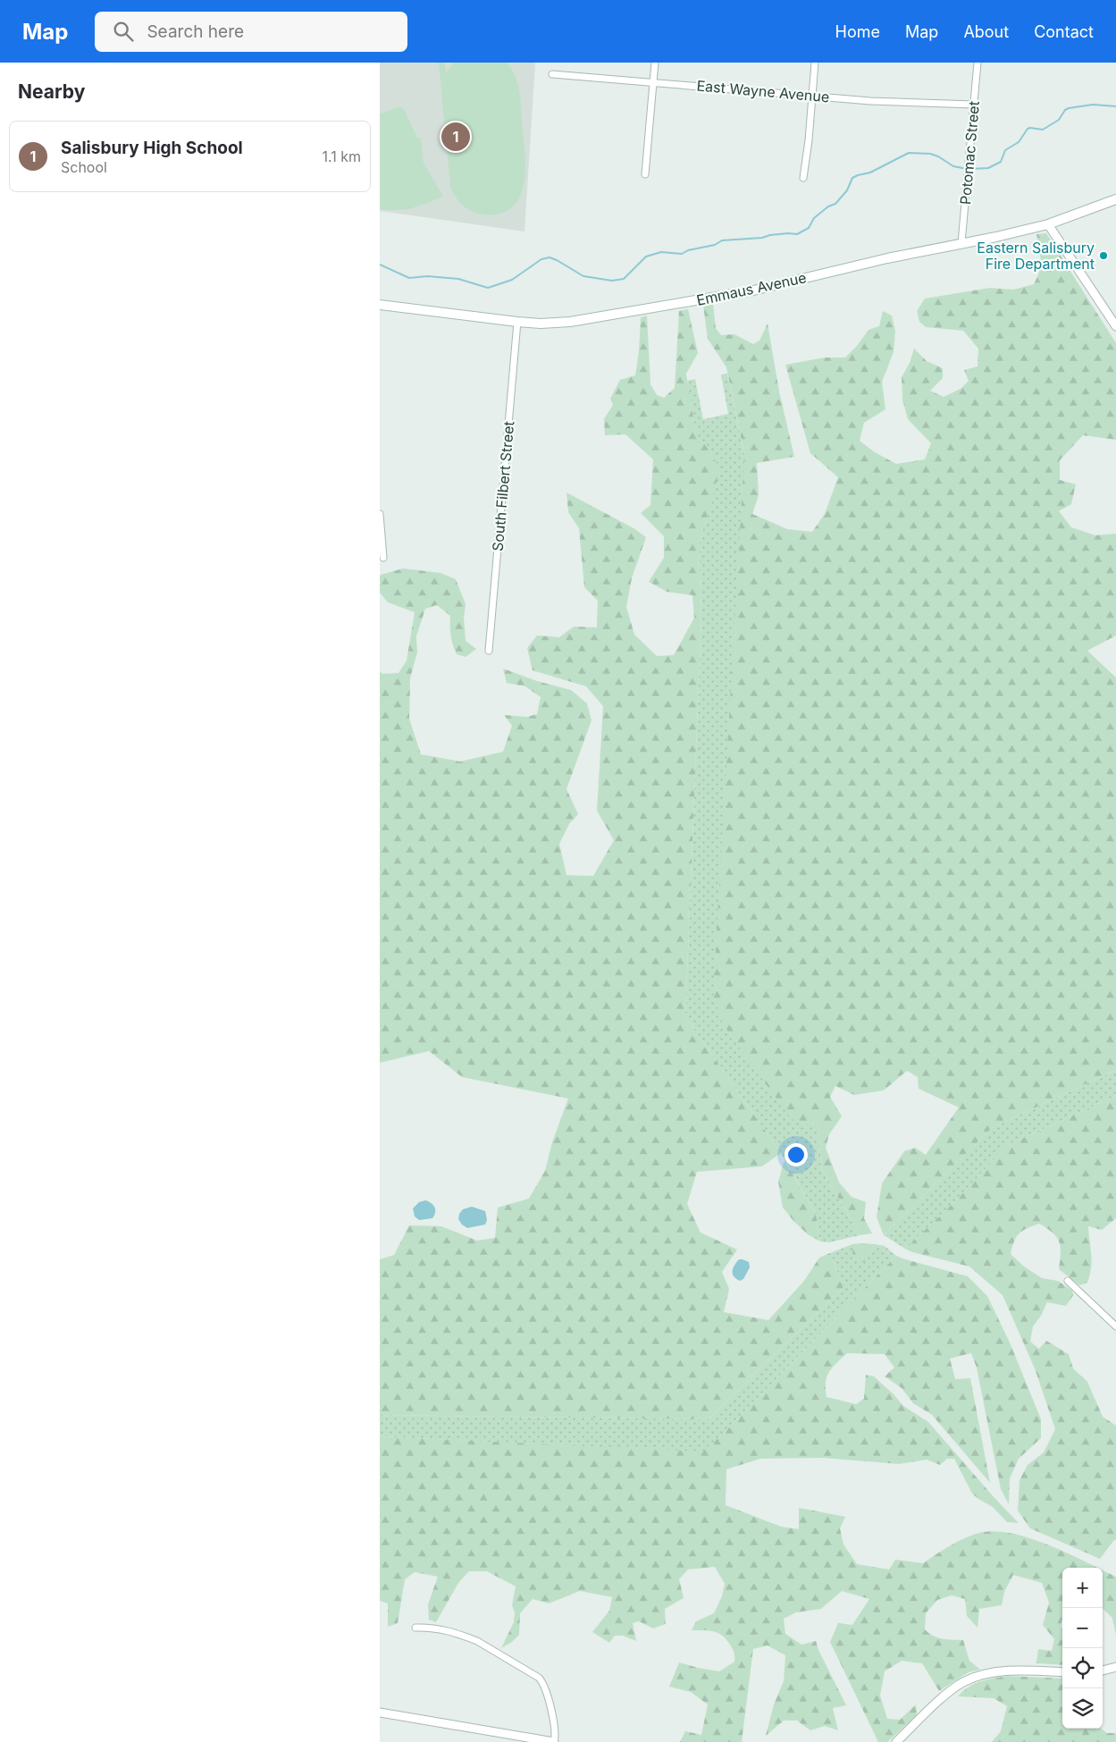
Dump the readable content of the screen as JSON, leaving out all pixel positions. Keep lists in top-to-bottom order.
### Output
{
  "streets": {
    "main road": ["Emmaus Avenue"],
    "street": ["East Wayne Avenue", "Potomac Street", "South Filbert Street"]
  },
  "crossings": [
    ["East Wayne Avenue", "Potomac Street"],
    ["Potomac Street", "Emmaus Avenue"],
    ["Emmaus Avenue", "South Filbert Street"]
  ],
  "places": ["Eastern Salisbury Fire Department"],
  "page": {
    "header": "Map",
    "search": "Search here",
    "nav": [
      "Home",
      "Map",
      "About",
      "Contact"
    ],
    "heading": "Nearby",
    "list": [
      {
        "mark": "1",
        "name": "Salisbury High School",
        "note": "School",
        "value": "1.1 km"
      }
    ],
    "pins": "1",
    "map_buttons": ["+", "−"]
  }
}
